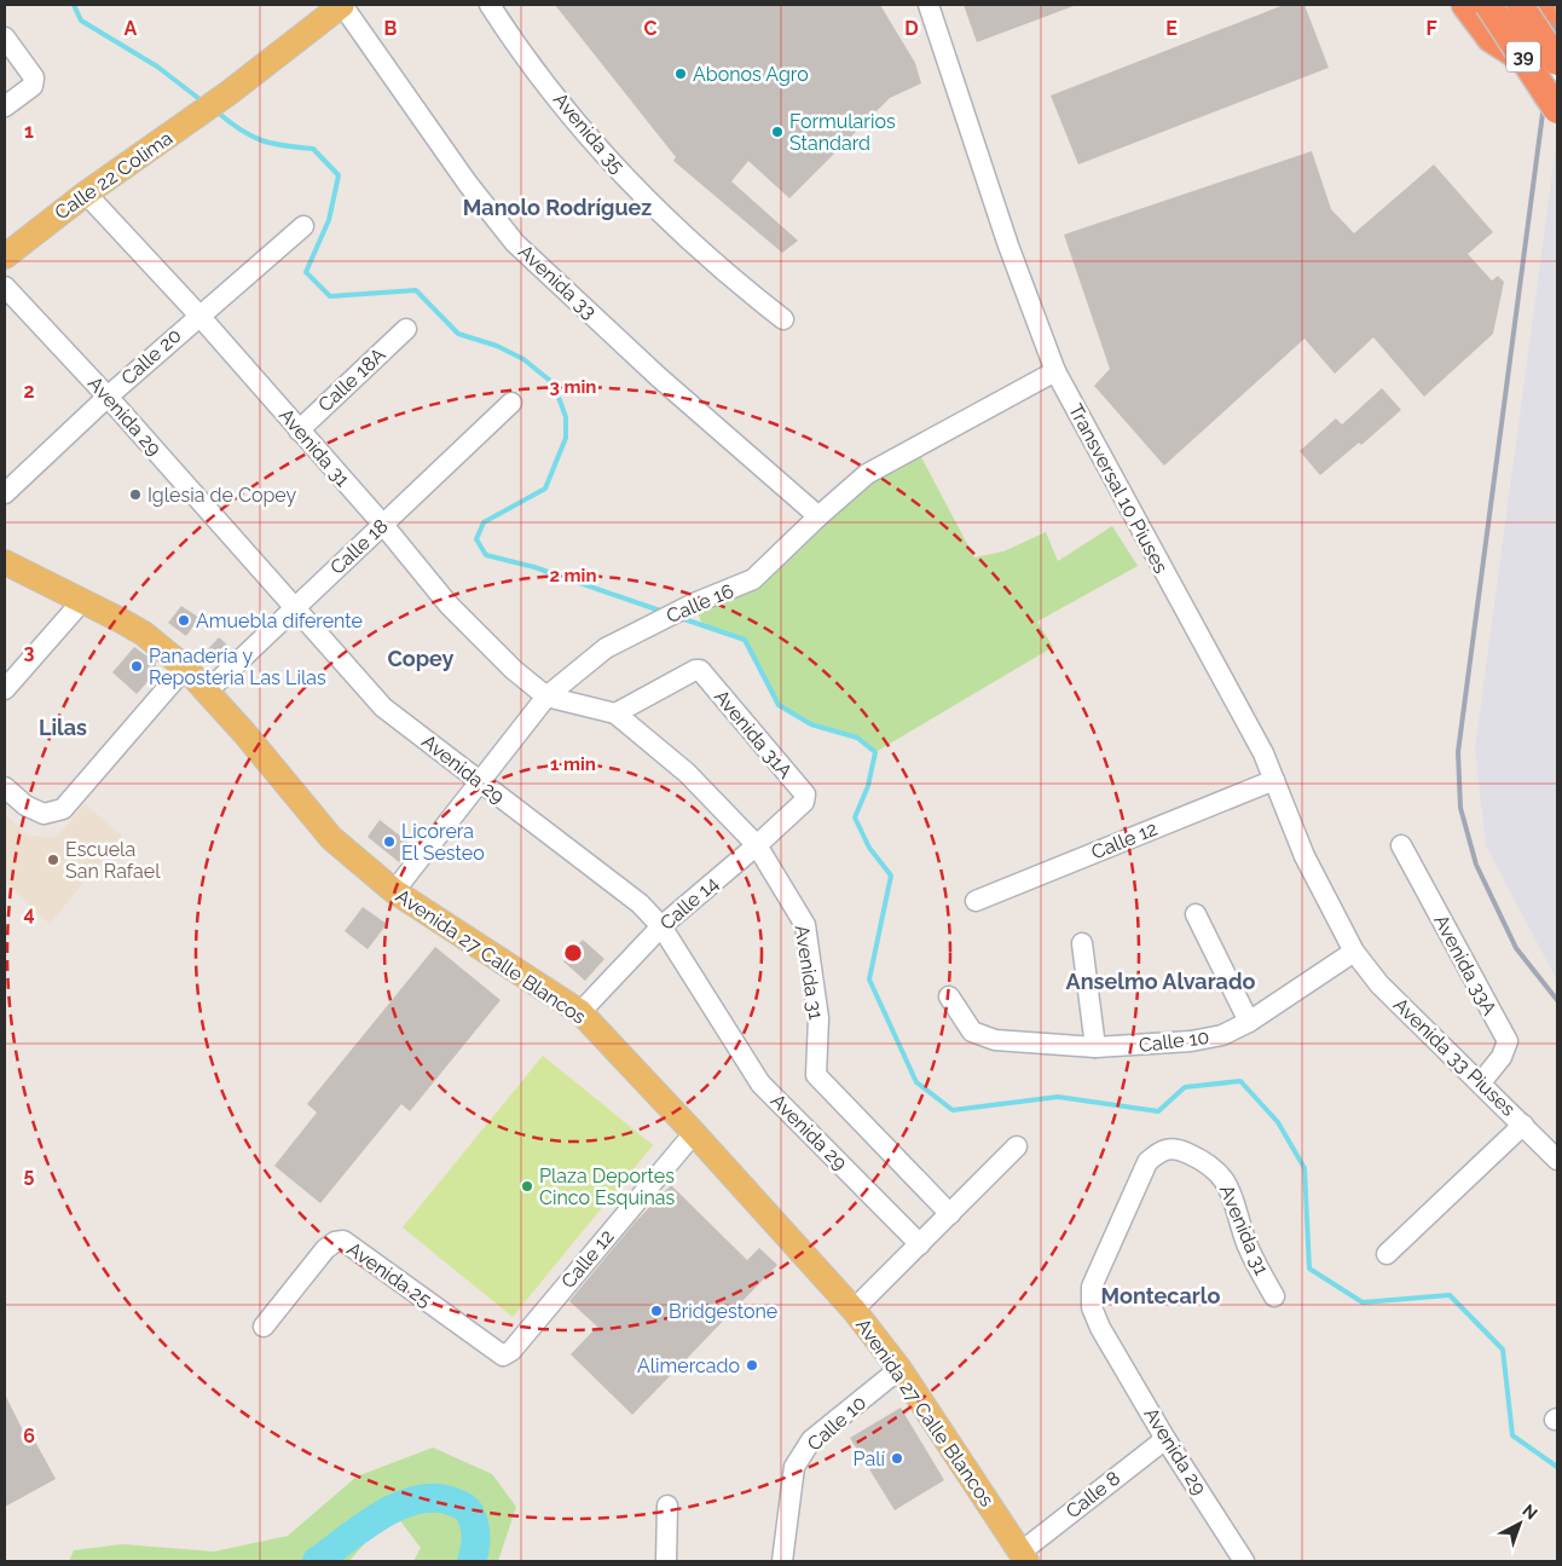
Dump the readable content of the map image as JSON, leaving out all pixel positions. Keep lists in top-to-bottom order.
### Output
{
  "streets": {
    "highway": ["39"],
    "main road": ["Calle 22 Colima", "Avenida 27 Calle Blancos"],
    "street": [
      "Avenida 35",
      "Avenida 33",
      "Calle 20",
      "Calle 18A",
      "Avenida 29",
      "Avenida 31",
      "Transversal 10 Piuses",
      "Calle 18",
      "Calle 16",
      "Avenida 31A",
      "Calle 12",
      "Calle 14",
      "Avenida 33A",
      "Calle 10",
      "Avenida 33 Piuses",
      "Avenida 25",
      "Calle 8"
    ]
  },
  "crossings": [
    ["Calle 22 Colima", "Avenida 33"],
    ["Calle 22 Colima", "Avenida 31"],
    ["Avenida 33", "Calle 16"],
    ["Calle 20", "Avenida 29"],
    ["Calle 20", "Avenida 31"],
    ["Calle 18A", "Avenida 31"],
    ["Avenida 29", "Avenida 31"],
    ["Avenida 29", "Calle 18"],
    ["Avenida 29", "Calle 16"],
    ["Avenida 29", "Calle 14"],
    ["Avenida 29", "Calle 8"],
    ["Avenida 31", "Calle 18"],
    ["Avenida 31", "Calle 16"],
    ["Avenida 31", "Avenida 31A"],
    ["Avenida 31", "Calle 14"],
    ["Transversal 10 Piuses", "Calle 16"],
    ["Transversal 10 Piuses", "Calle 12"],
    ["Transversal 10 Piuses", "Calle 10"],
    ["Transversal 10 Piuses", "Avenida 33 Piuses"],
    ["Calle 18", "Avenida 27 Calle Blancos"],
    ["Calle 16", "Avenida 27 Calle Blancos"],
    ["Avenida 31A", "Calle 14"],
    ["Calle 12", "Avenida 27 Calle Blancos"],
    ["Calle 12", "Avenida 25"],
    ["Calle 14", "Avenida 27 Calle Blancos"],
    ["Avenida 27 Calle Blancos", "Calle 10"],
    ["Avenida 27 Calle Blancos", "Calle 8"],
    ["Avenida 33A", "Avenida 33 Piuses"],
    ["Calle 10", "Avenida 33 Piuses"]
  ],
  "districts": [
    "Manolo Rodríguez",
    "Copey",
    "Lilas",
    "Anselmo Alvarado",
    "Montecarlo"
  ],
  "places": [
    "Abonos Agro",
    "Formularios Standard",
    "Iglesia de Copey",
    "Amuebla diferente",
    "Panadería y Reposteria Las Lilas",
    "Licorera El Sesteo",
    "Escuela San Rafael",
    "Plaza Deportes Cinco Esquinas",
    "Bridgestone",
    "Alimercado",
    "Palí"
  ],
  "north": "top right",
  "grid": {
    "columns": [
      "A",
      "B",
      "C",
      "D",
      "E",
      "F"
    ],
    "rows": [
      "1",
      "2",
      "3",
      "4",
      "5",
      "6"
    ]
  },
  "rings": ["3 min", "2 min", "1 min"]
}
